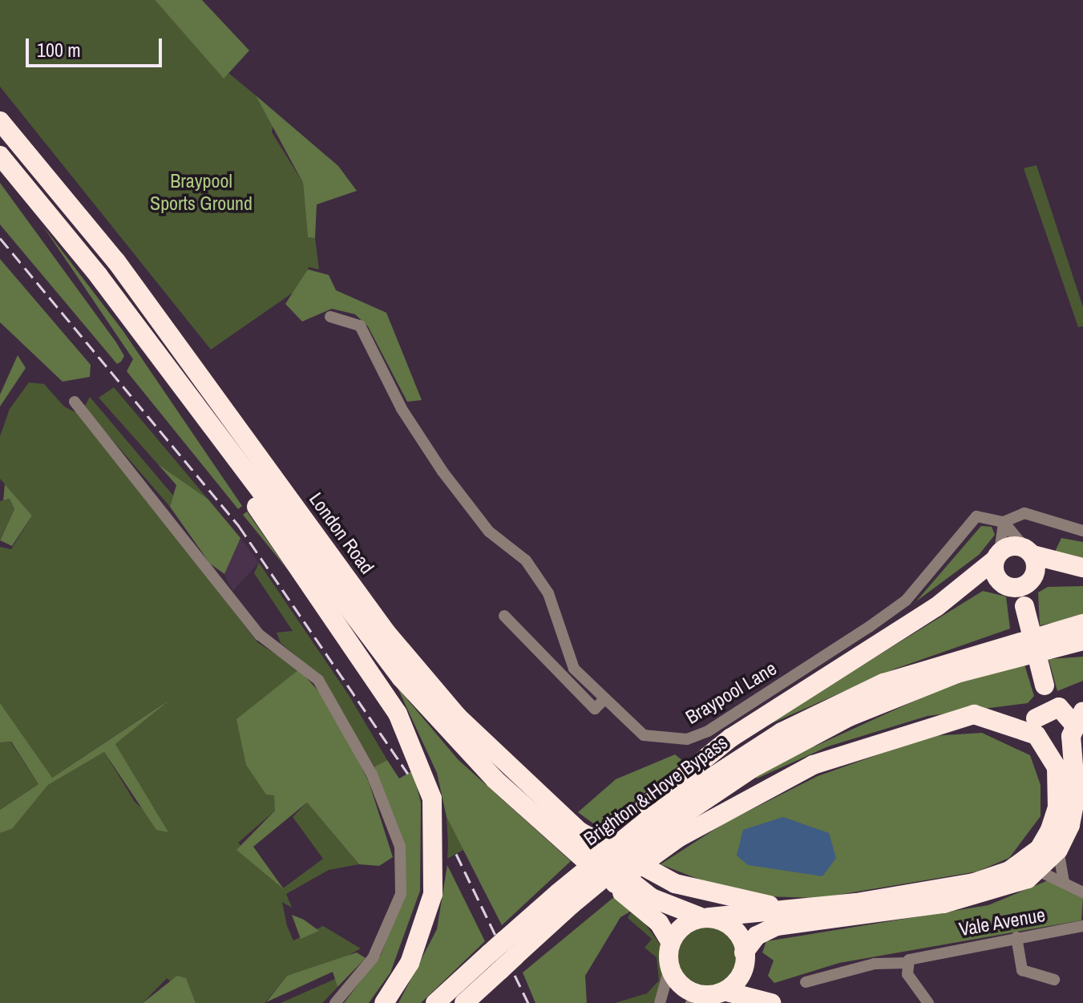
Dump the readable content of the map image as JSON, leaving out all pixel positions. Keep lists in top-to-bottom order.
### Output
{
  "streets": {
    "highway": ["London Road", "Brighton & Hove Bypass"],
    "street": ["Braypool Lane", "Vale Avenue"]
  },
  "parks": ["Braypool Sports Ground"],
  "scale_bar": "100 m"
}
